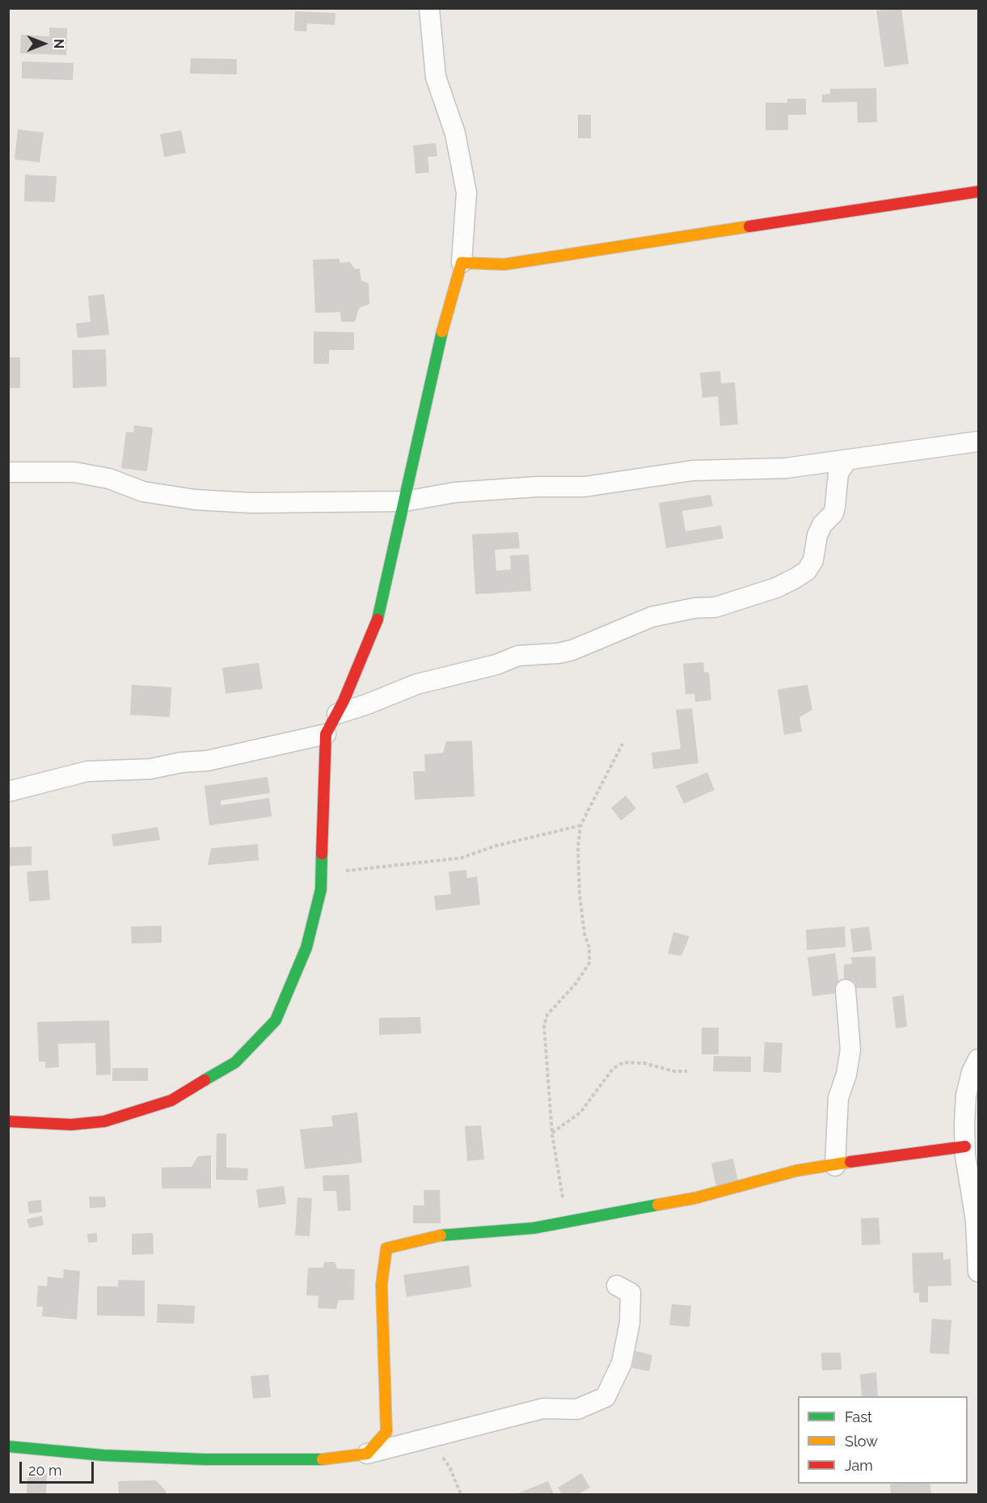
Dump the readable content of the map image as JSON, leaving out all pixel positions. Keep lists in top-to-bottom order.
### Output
{
  "legend": ["Fast", "Slow", "Jam"],
  "scale_bar": "20 m",
  "north": "right"
}
